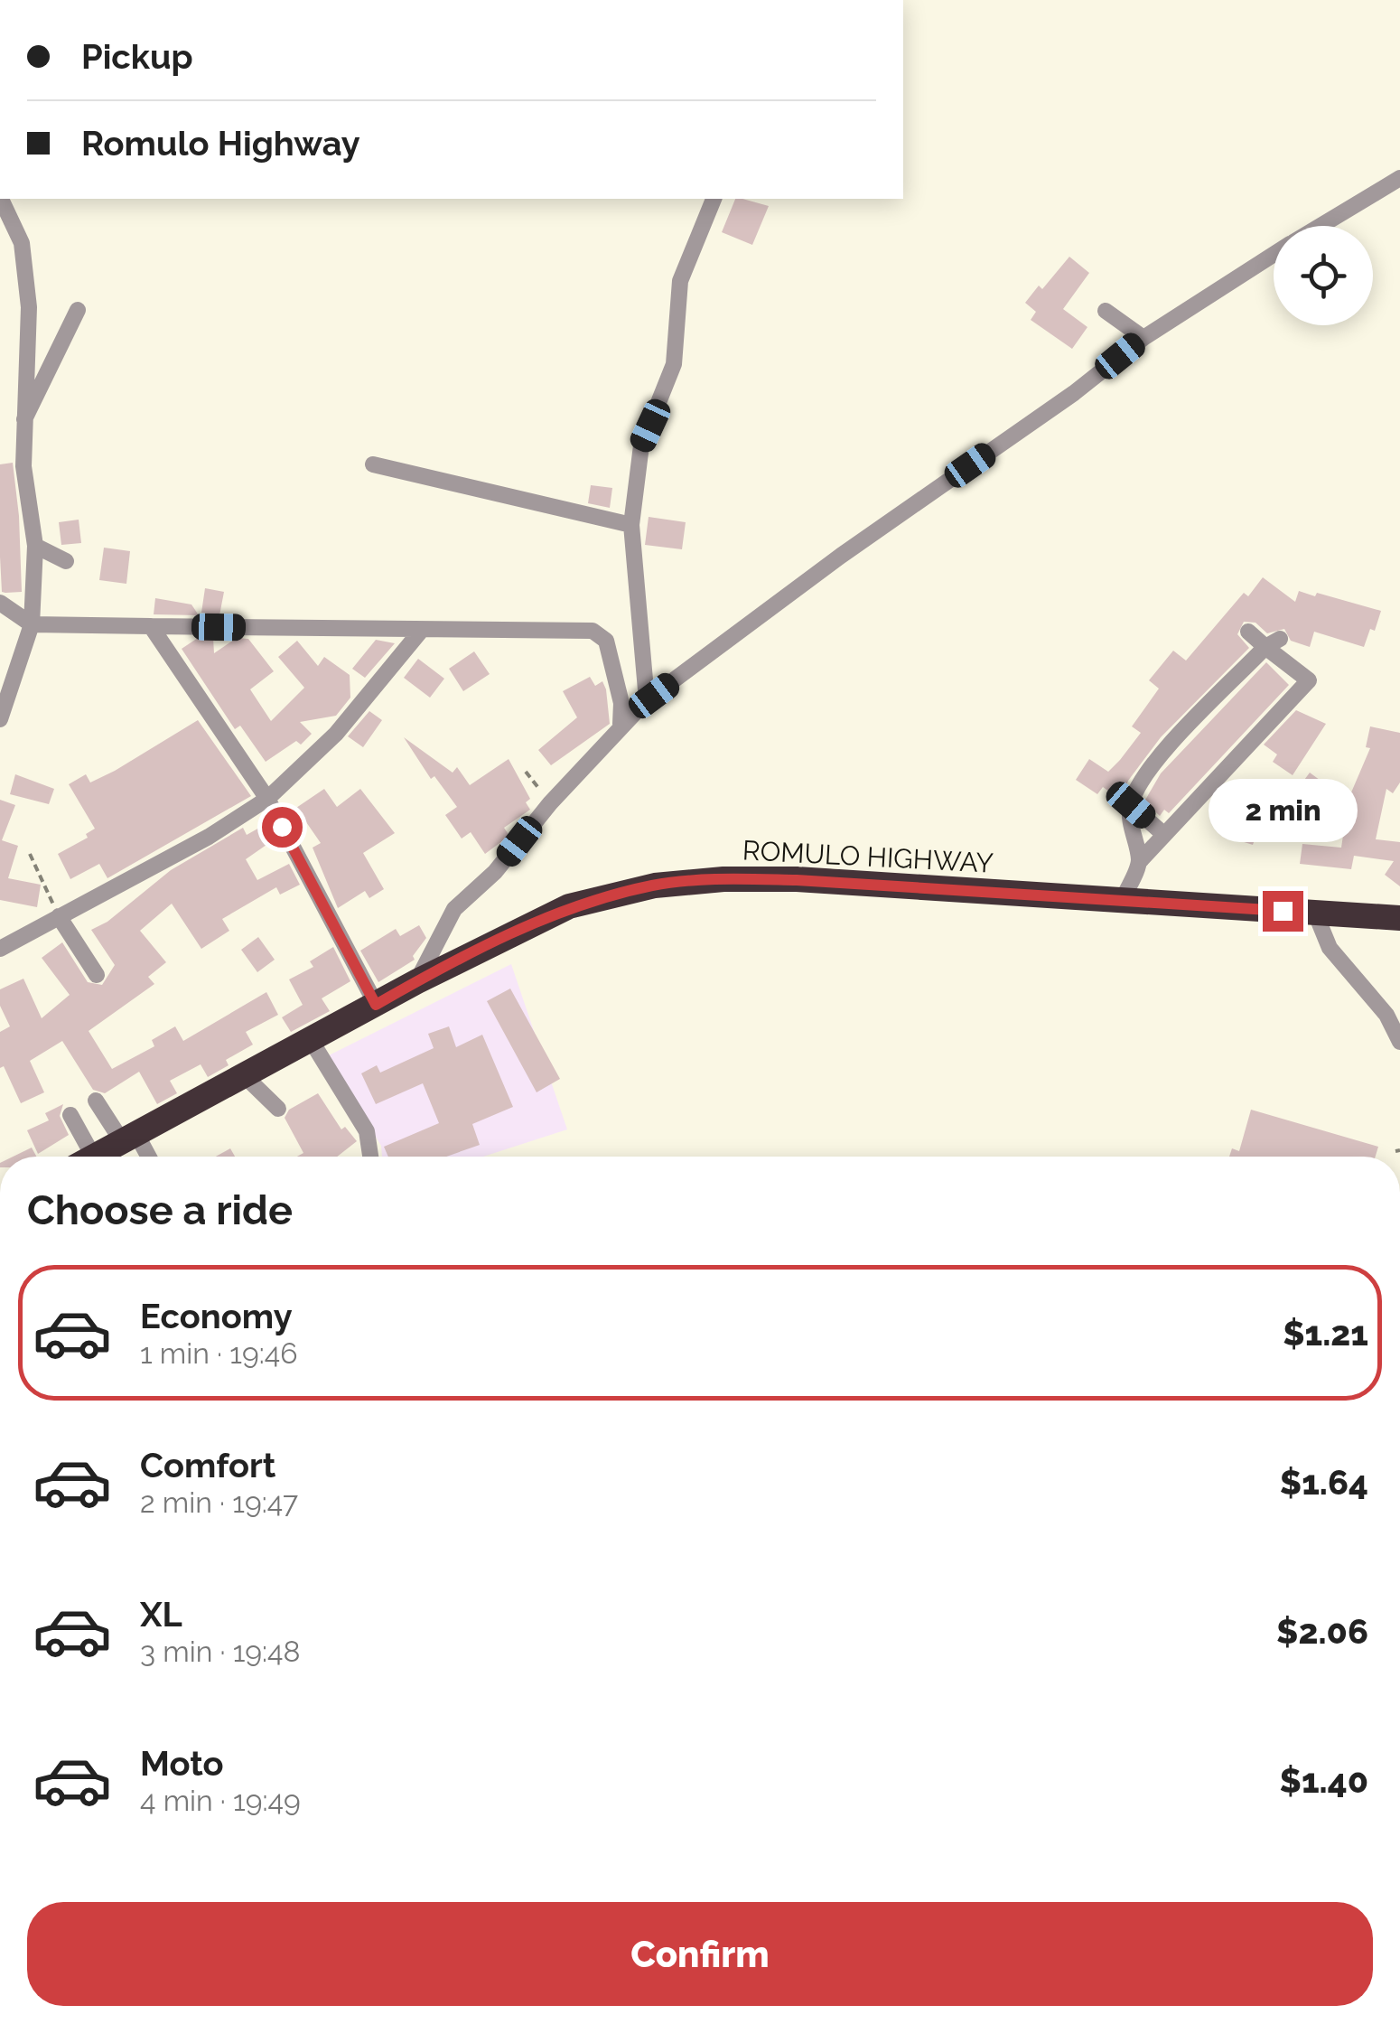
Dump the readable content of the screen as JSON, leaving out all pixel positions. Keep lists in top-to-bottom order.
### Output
{
  "streets": {
    "highway": ["ROMULO HIGHWAY"]
  },
  "page": {
    "banner": ["Pickup", "Romulo Highway"],
    "bubble": "2 min",
    "heading": "Choose a ride",
    "list": [
      {
        "name": "Economy",
        "note": "1 min · 19:46",
        "value": "$1.21"
      },
      {
        "name": "Comfort",
        "note": "2 min · 19:47",
        "value": "$1.64"
      },
      {
        "name": "XL",
        "note": "3 min · 19:48",
        "value": "$2.06"
      },
      {
        "name": "Moto",
        "note": "4 min · 19:49",
        "value": "$1.40"
      }
    ],
    "buttons": "Confirm"
  }
}
